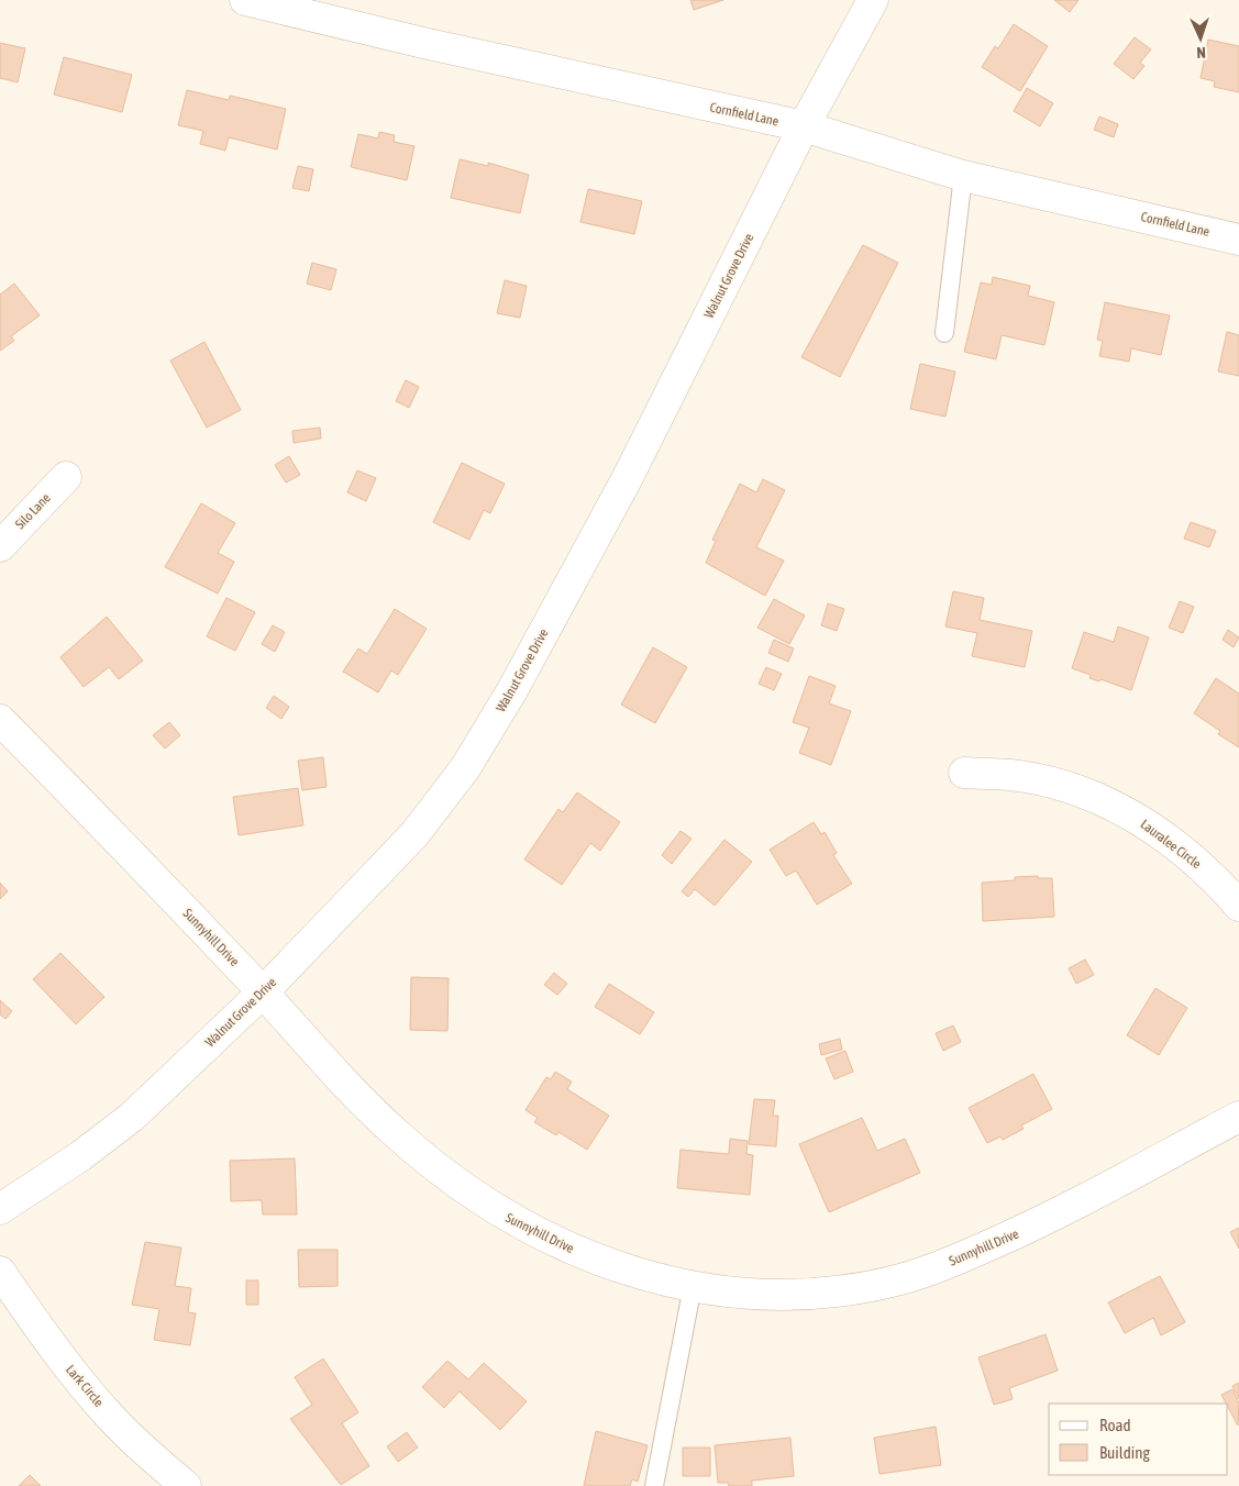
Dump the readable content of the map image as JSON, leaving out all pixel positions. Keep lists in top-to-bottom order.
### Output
{
  "streets": {
    "street": [
      "Cornfield Lane",
      "Walnut Grove Drive",
      "Silo Lane",
      "Lauralee Circle",
      "Sunnyhill Drive",
      "Lark Circle"
    ]
  },
  "crossings": [
    ["Cornfield Lane", "Walnut Grove Drive"],
    ["Walnut Grove Drive", "Sunnyhill Drive"]
  ],
  "legend": ["Road", "Building"],
  "north": "bottom"
}
